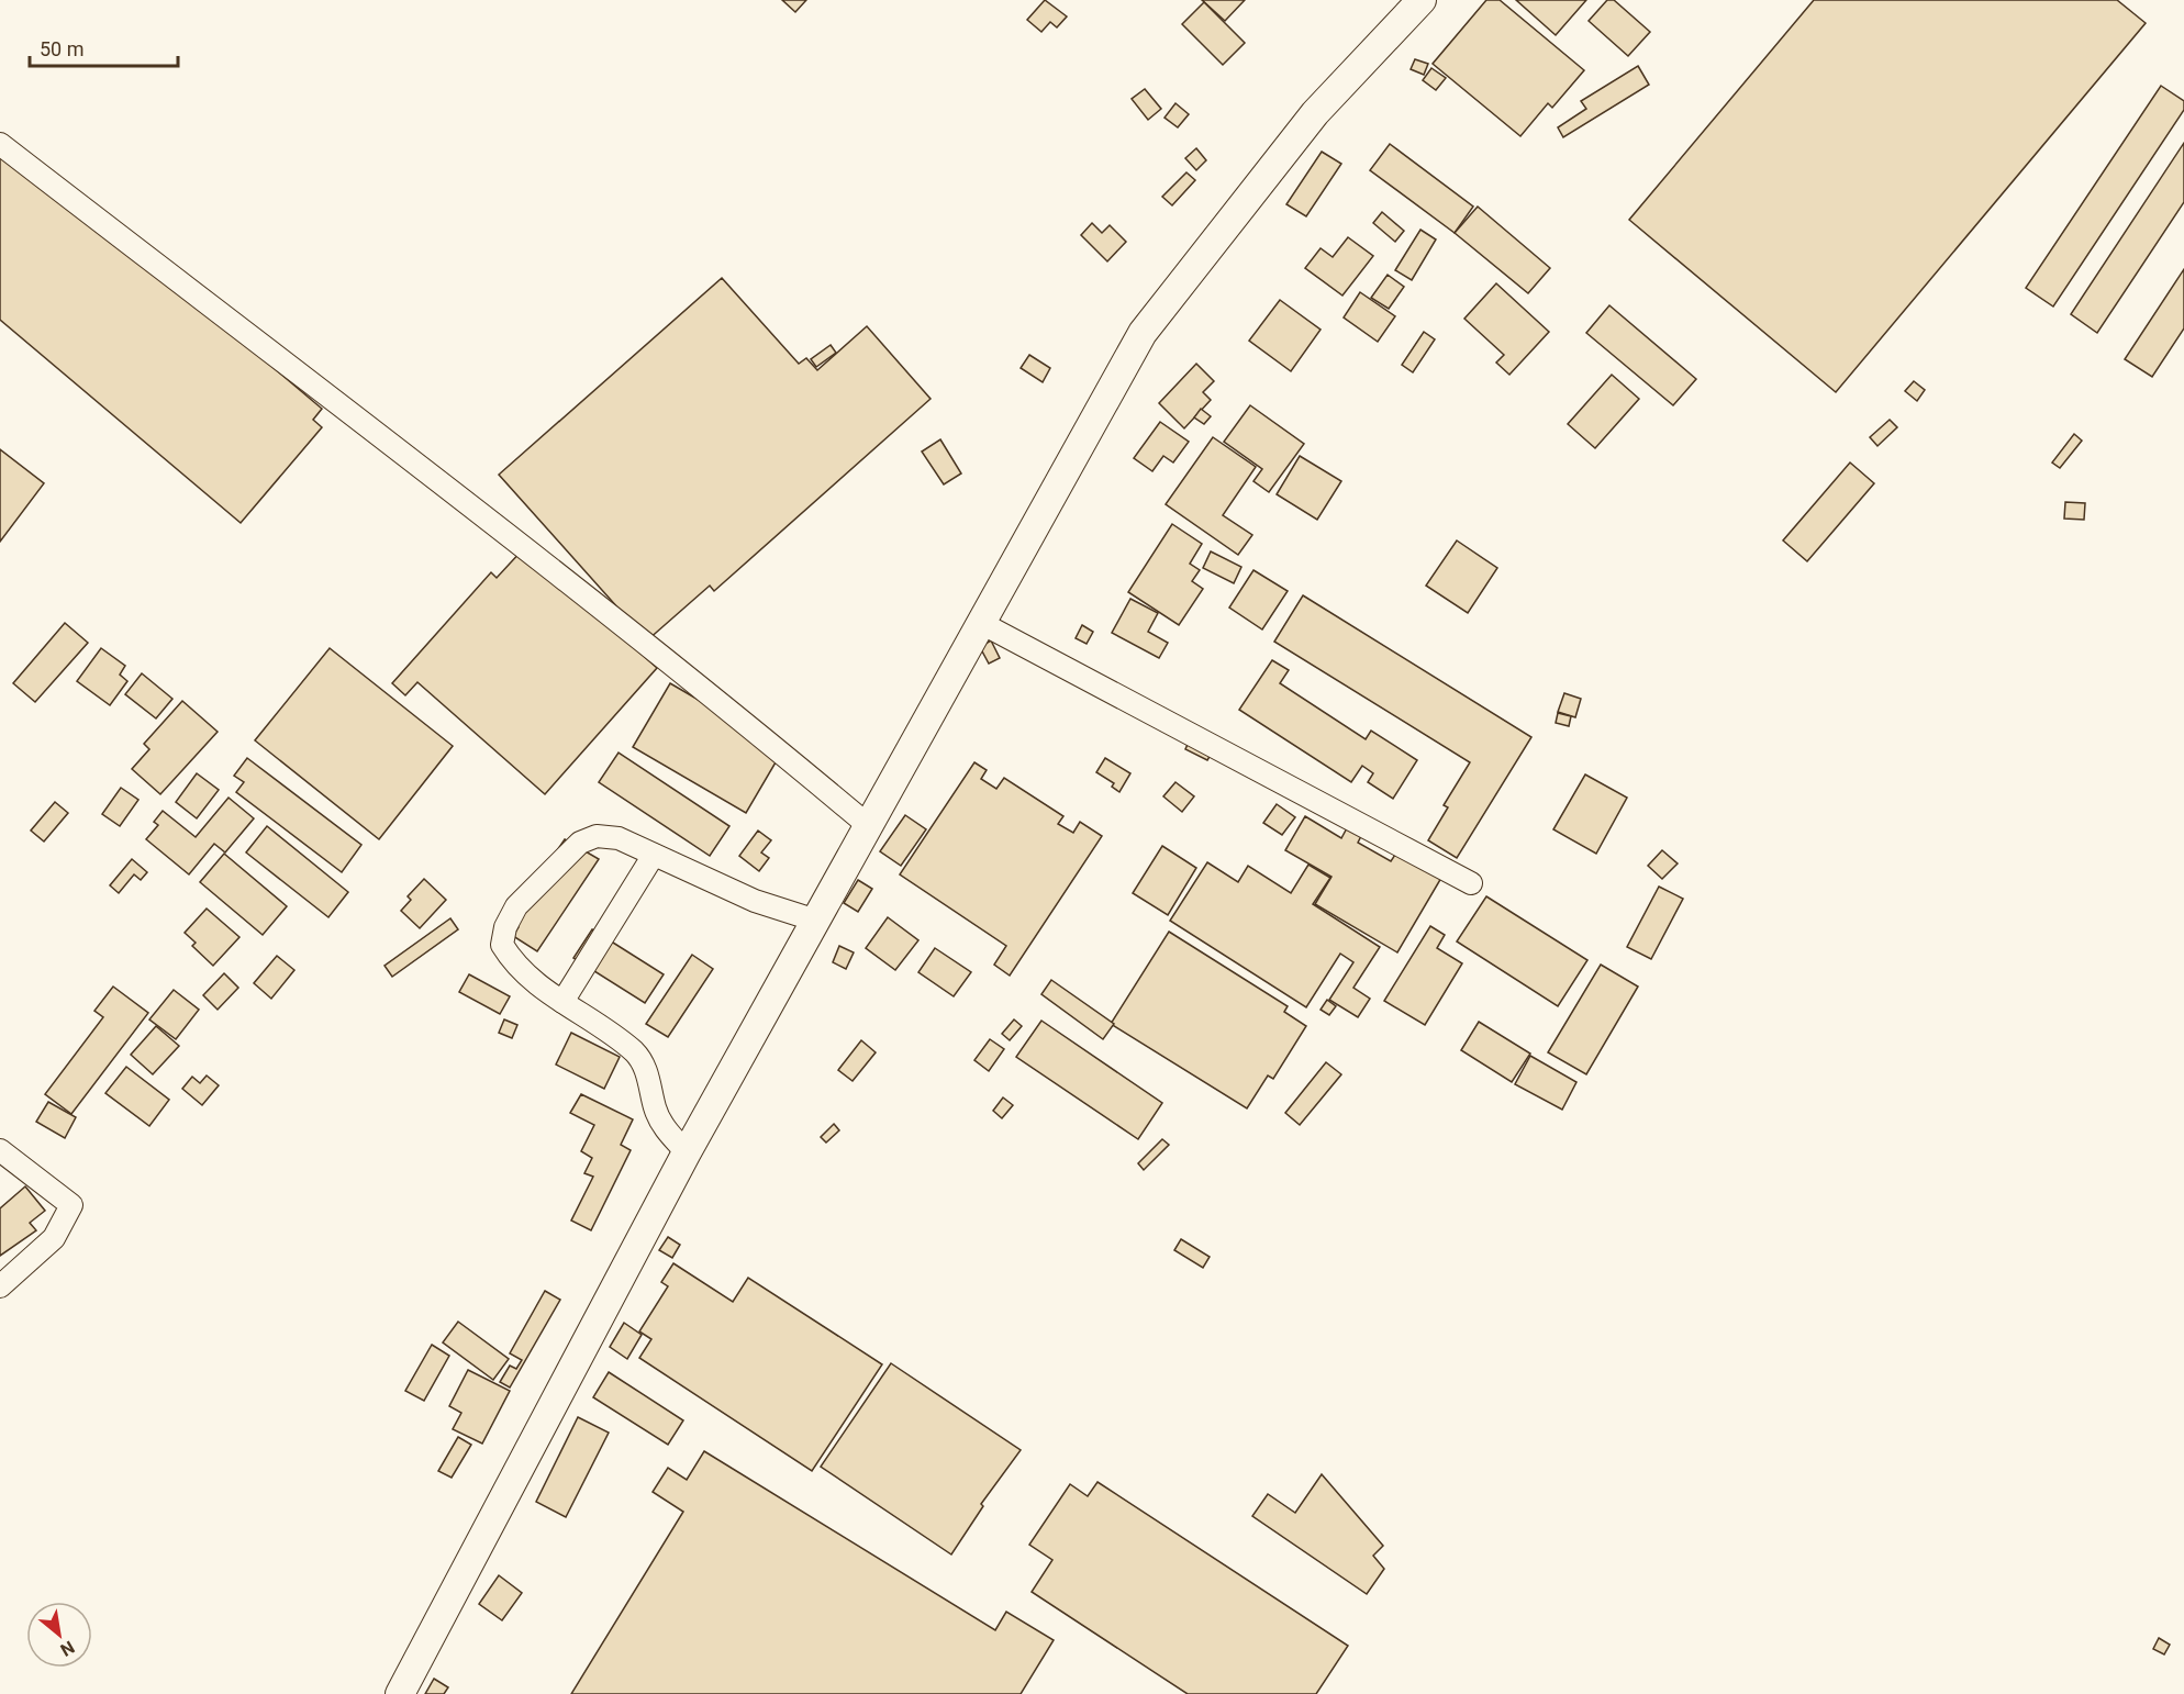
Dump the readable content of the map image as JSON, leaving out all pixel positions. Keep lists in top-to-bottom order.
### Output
{
  "scale_bar": "50 m",
  "north": "bottom right"
}
